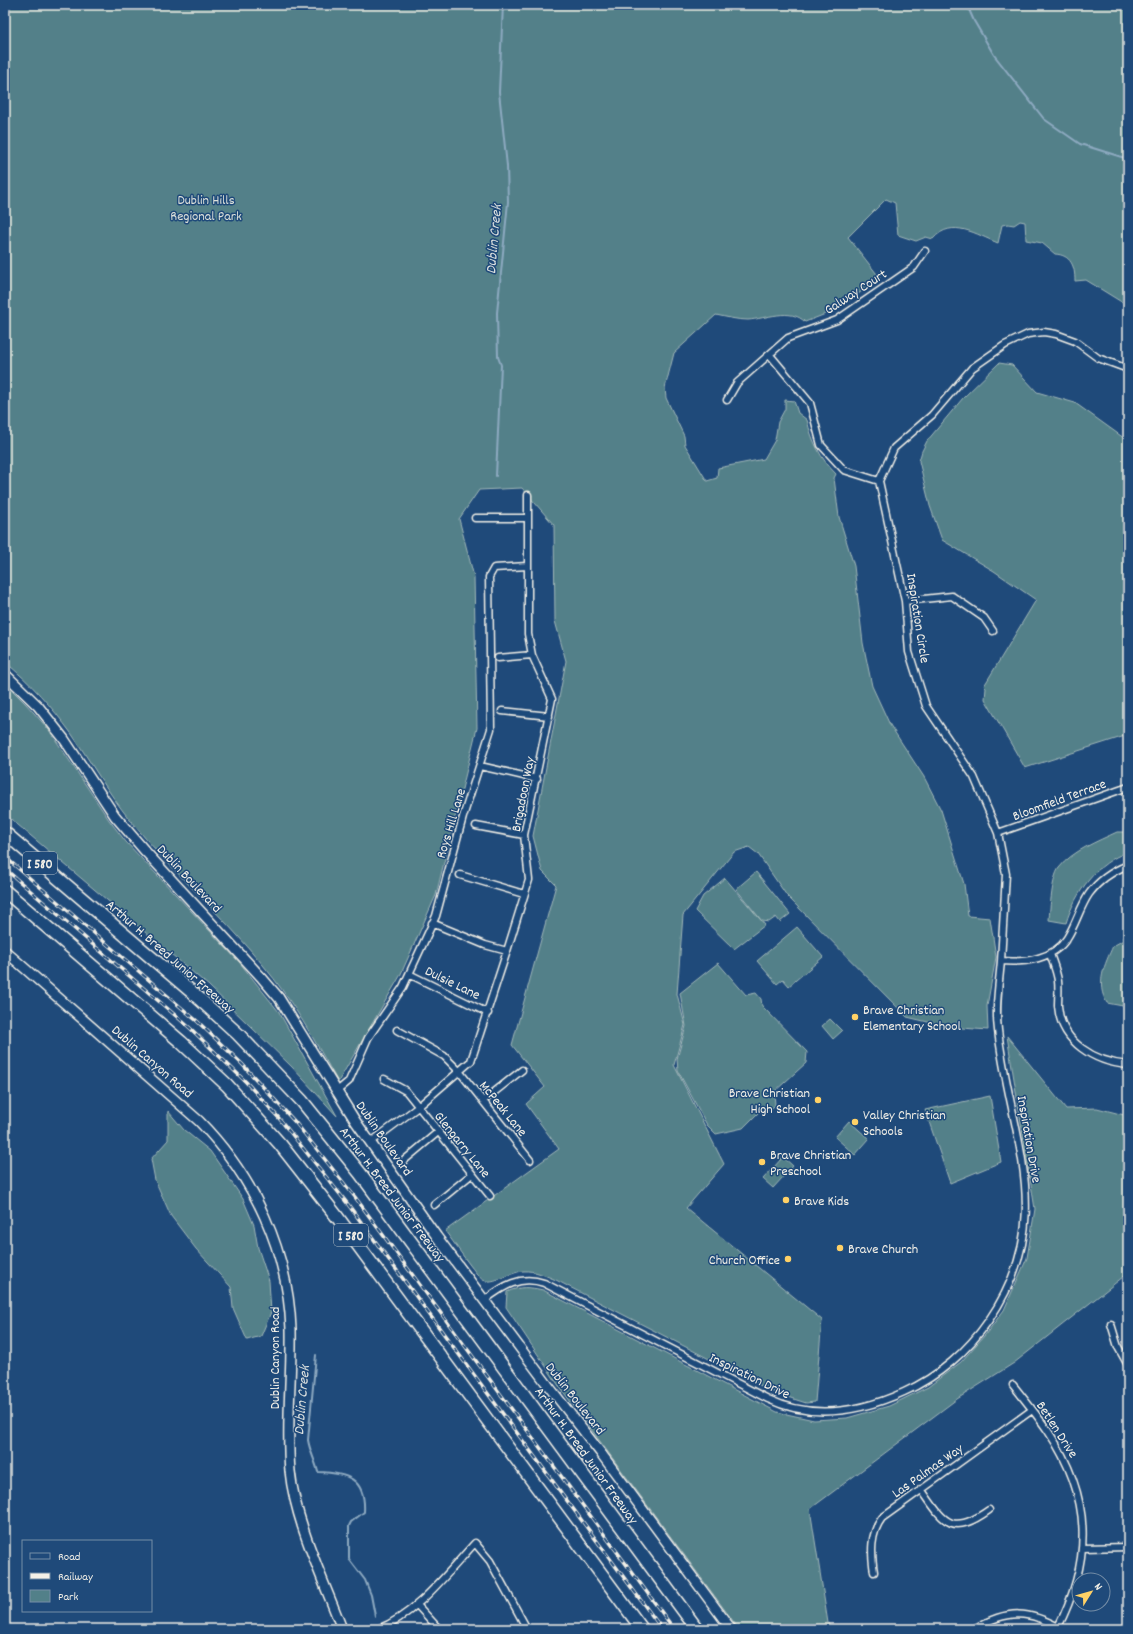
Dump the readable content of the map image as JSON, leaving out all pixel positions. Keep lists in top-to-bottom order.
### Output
{
  "streets": {
    "highway": ["I 580", "Arthur H. Breed Junior Freeway"],
    "street": [
      "Galway Court",
      "Inspiration Circle",
      "Brigadoon Way",
      "Bloomfield Terrace",
      "Roys Hill Lane",
      "Dublin Boulevard",
      "Dulsie Lane",
      "Dublin Canyon Road",
      "McPeak Lane",
      "Inspiration Drive",
      "Glengarry Lane",
      "Betlen Drive",
      "Las Palmas Way"
    ]
  },
  "crossings": [
    ["Inspiration Circle", "Bloomfield Terrace"],
    ["Inspiration Circle", "Inspiration Drive"],
    ["Brigadoon Way", "Roys Hill Lane"],
    ["Brigadoon Way", "Dublin Boulevard"],
    ["Brigadoon Way", "Dulsie Lane"],
    ["Brigadoon Way", "McPeak Lane"],
    ["Brigadoon Way", "Glengarry Lane"],
    ["Roys Hill Lane", "Dublin Boulevard"],
    ["Roys Hill Lane", "Dulsie Lane"],
    ["Dublin Boulevard", "Inspiration Drive"],
    ["Betlen Drive", "Las Palmas Way"]
  ],
  "water": ["Dublin Creek"],
  "parks": ["Dublin Hills Regional Park"],
  "places": [
    "Brave Christian Elementary School",
    "Brave Christian High School",
    "Valley Christian Schools",
    "Brave Christian Preschool",
    "Brave Kids",
    "Brave Church",
    "Church Office"
  ],
  "legend": ["Road", "Railway", "Park"],
  "north": "top right"
}
